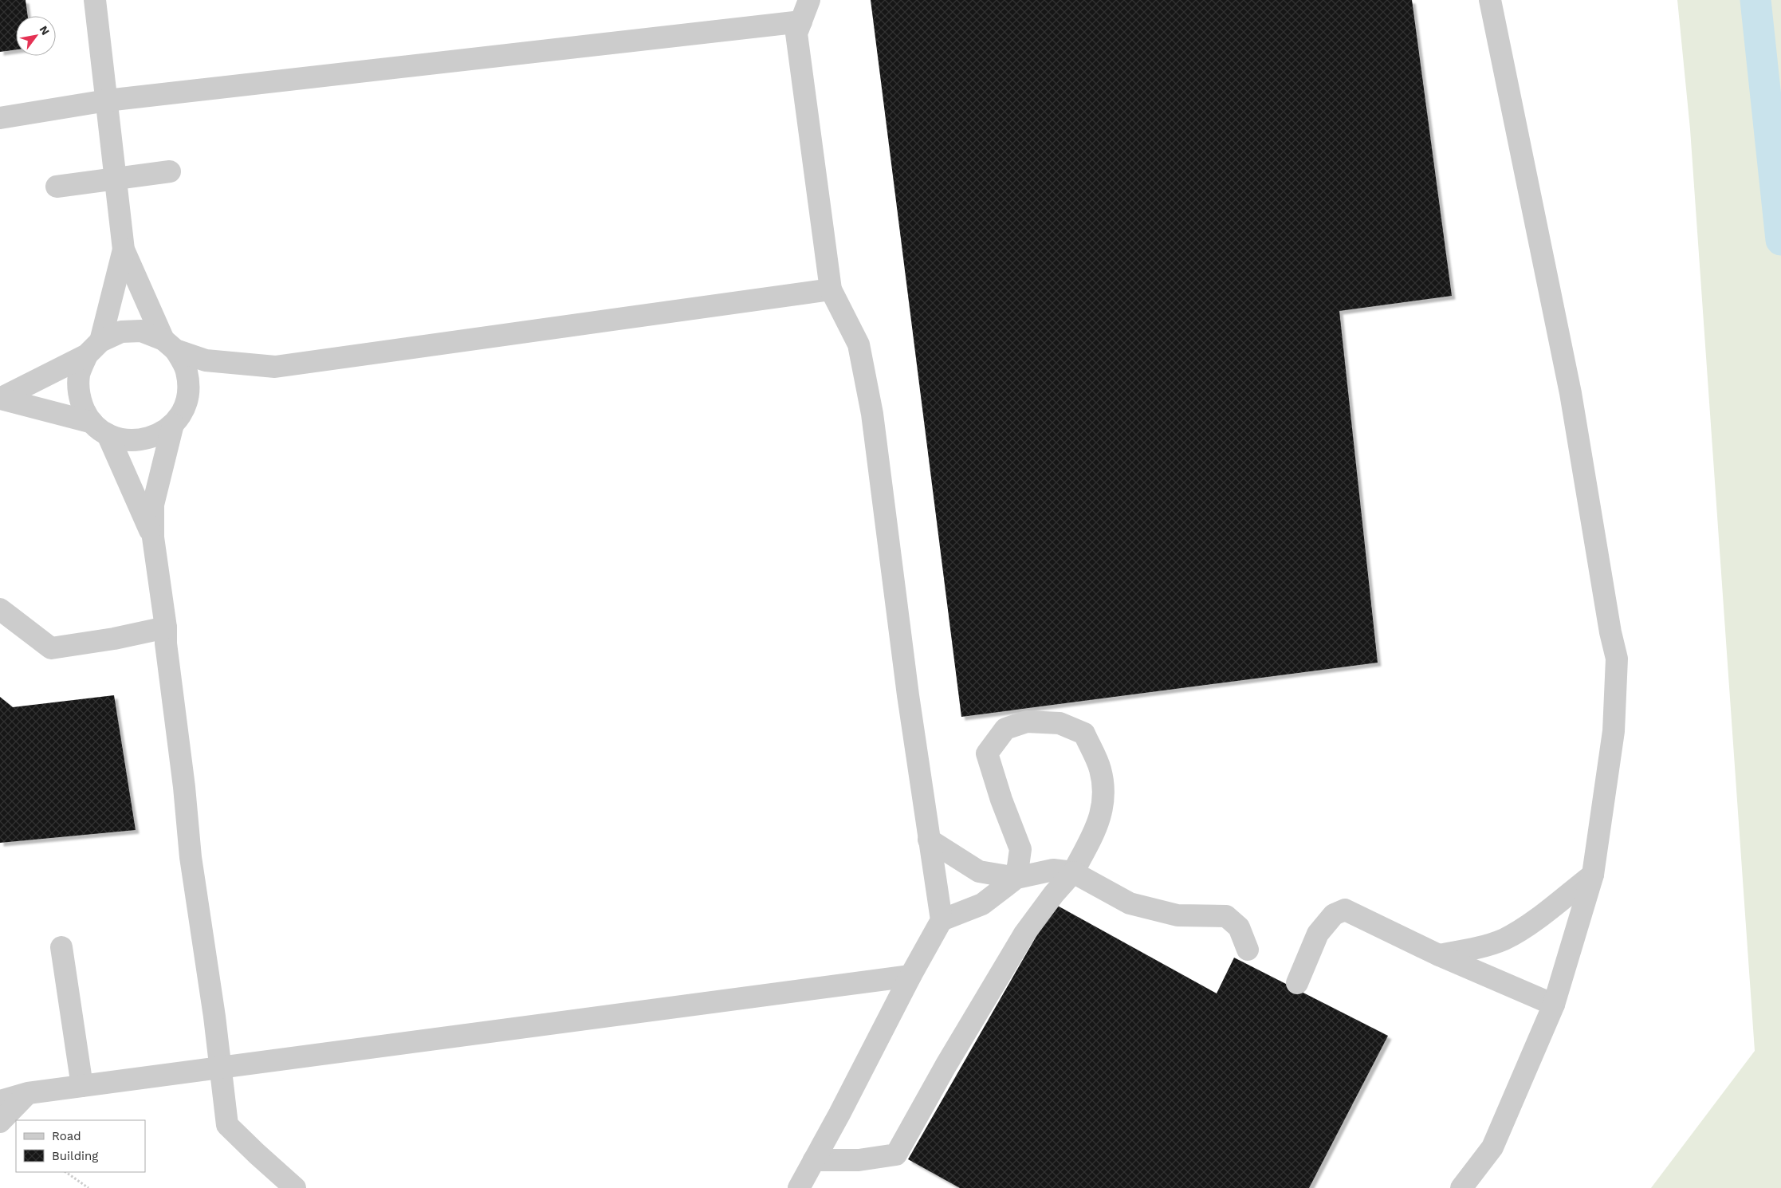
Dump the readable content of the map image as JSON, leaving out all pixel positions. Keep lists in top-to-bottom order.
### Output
{
  "legend": ["Road", "Building"],
  "north": "top right"
}
